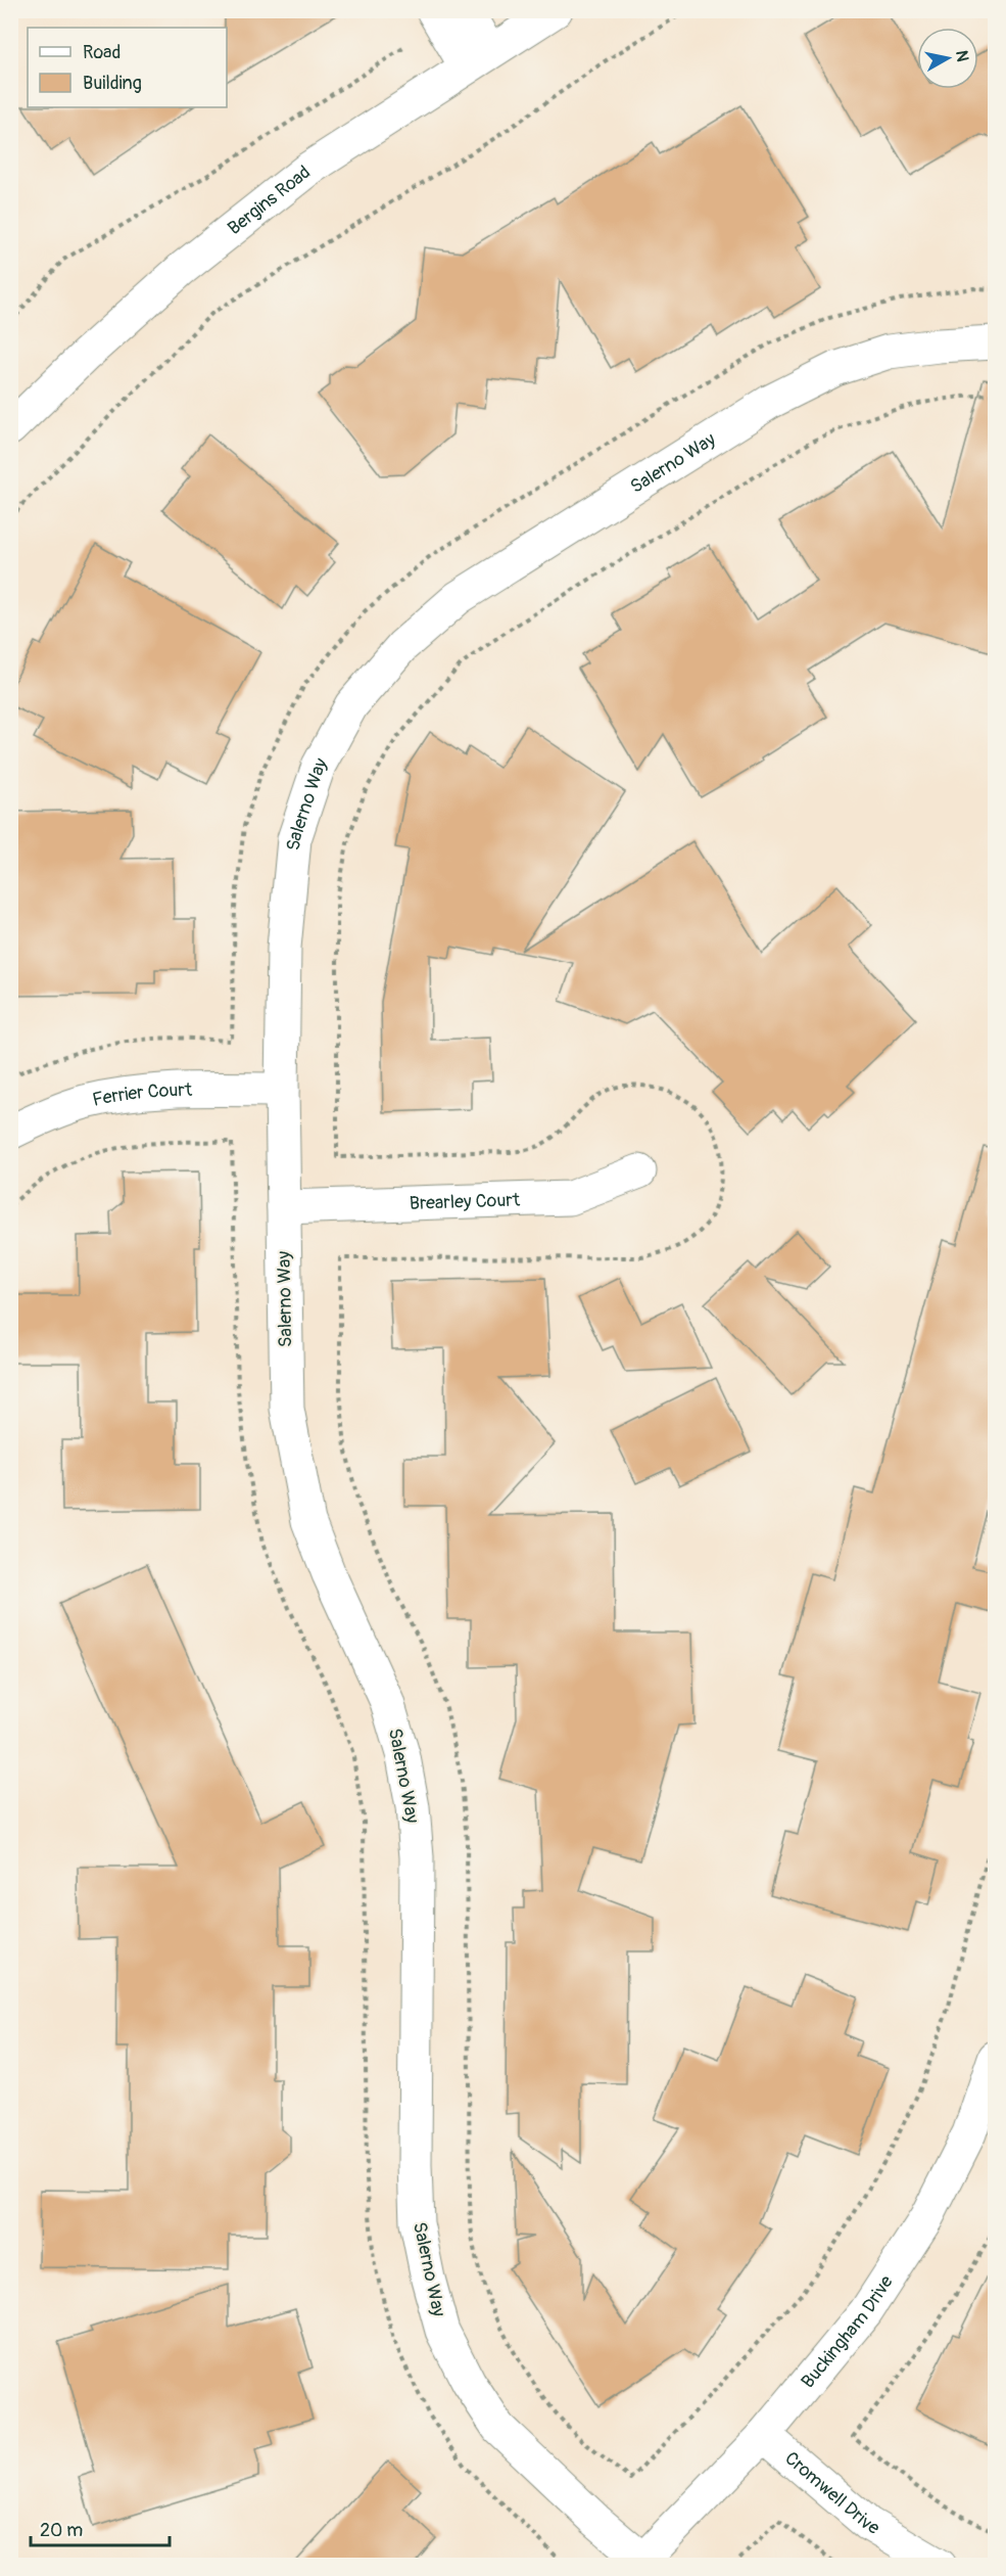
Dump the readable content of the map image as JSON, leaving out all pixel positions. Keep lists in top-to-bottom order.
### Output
{
  "streets": {
    "street": [
      "Bergins Road",
      "Salerno Way",
      "Ferrier Court",
      "Brearley Court",
      "Buckingham Drive",
      "Cromwell Drive"
    ]
  },
  "crossings": [
    ["Salerno Way", "Ferrier Court"],
    ["Salerno Way", "Brearley Court"],
    ["Salerno Way", "Buckingham Drive"],
    ["Buckingham Drive", "Cromwell Drive"]
  ],
  "legend": ["Road", "Building"],
  "scale_bar": "20 m",
  "north": "right"
}
